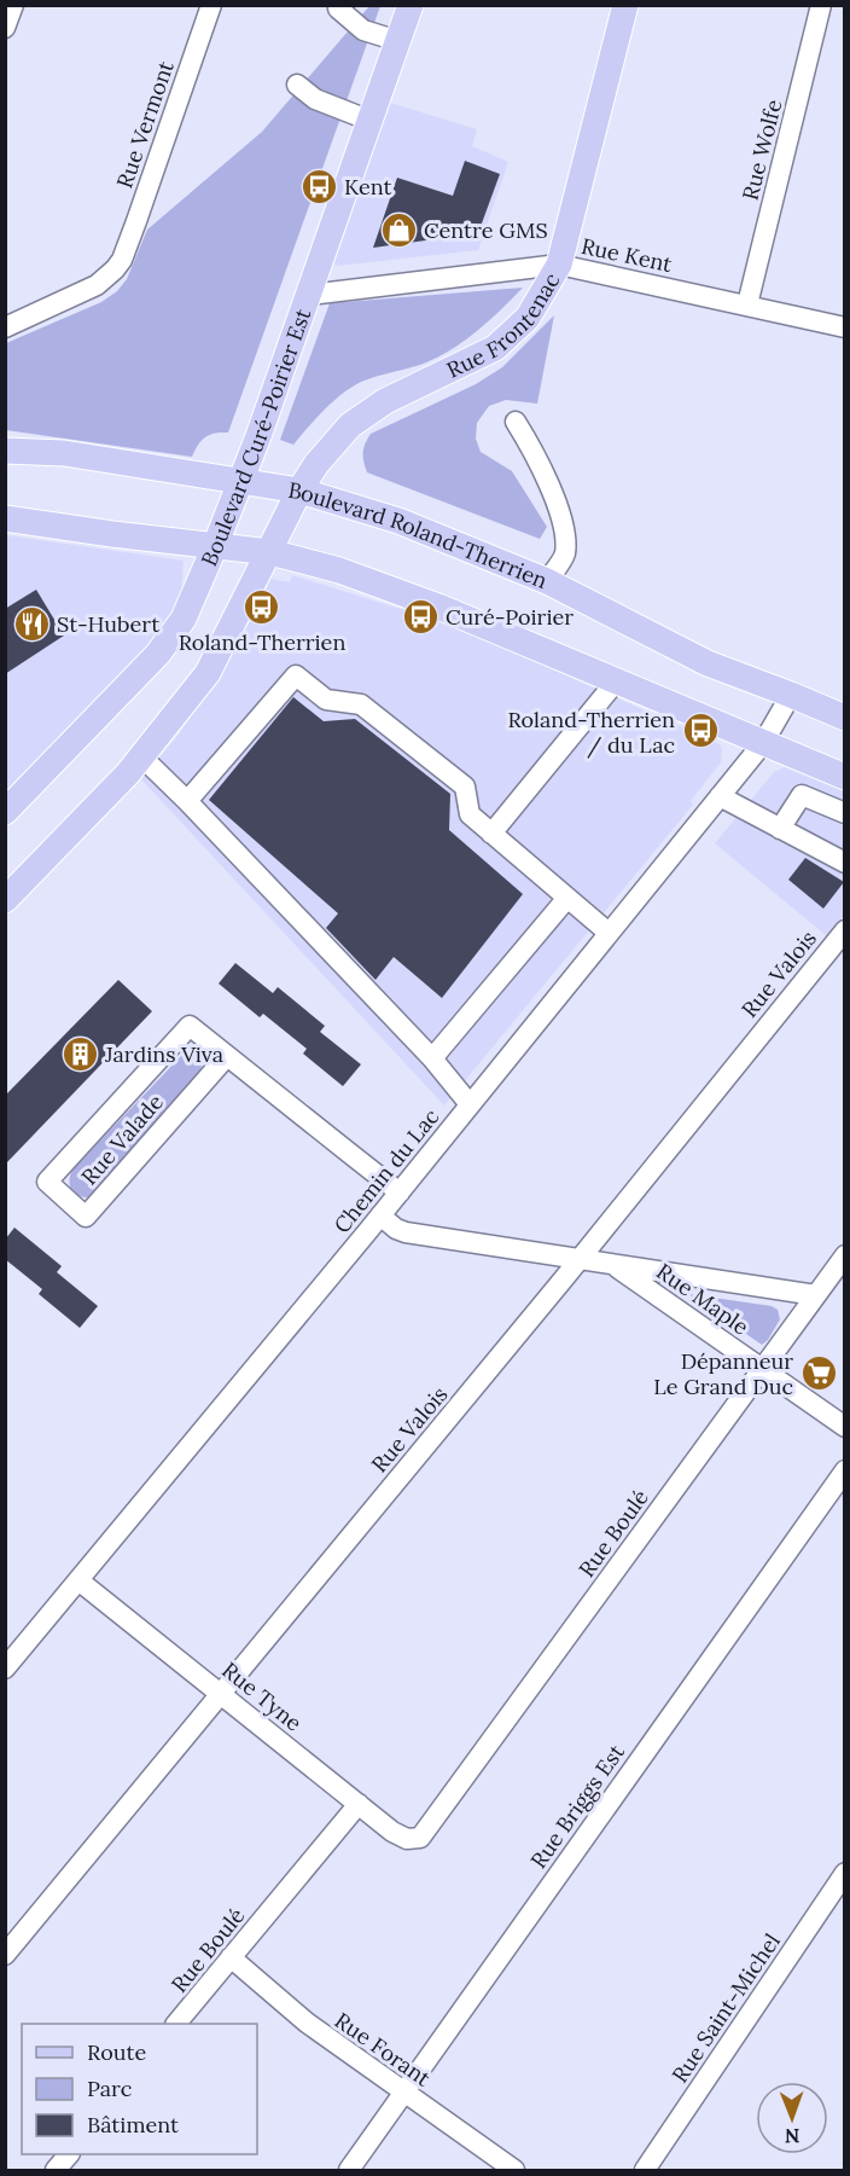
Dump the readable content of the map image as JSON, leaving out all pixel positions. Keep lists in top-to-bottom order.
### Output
{
  "streets": {
    "main road": ["Rue Frontenac", "Boulevard Curé-Poirier Est", "Boulevard Roland-Therrien"],
    "street": [
      "Rue Vermont",
      "Rue Wolfe",
      "Rue Kent",
      "Rue Valois",
      "Rue Valade",
      "Chemin du Lac",
      "Rue Maple",
      "Rue Boulé",
      "Rue Tyne",
      "Rue Briggs Est",
      "Rue Saint-Michel",
      "Rue Forant"
    ]
  },
  "crossings": [
    ["Rue Wolfe", "Rue Kent"],
    ["Rue Kent", "Rue Frontenac"],
    ["Rue Kent", "Boulevard Curé-Poirier Est"],
    ["Rue Frontenac", "Boulevard Roland-Therrien"],
    ["Boulevard Curé-Poirier Est", "Boulevard Roland-Therrien"],
    ["Boulevard Roland-Therrien", "Chemin du Lac"],
    ["Rue Valois", "Rue Maple"],
    ["Rue Valois", "Rue Tyne"],
    ["Rue Valade", "Chemin du Lac"],
    ["Chemin du Lac", "Rue Maple"],
    ["Chemin du Lac", "Rue Tyne"],
    ["Rue Maple", "Rue Boulé"],
    ["Rue Boulé", "Rue Tyne"],
    ["Rue Boulé", "Rue Forant"],
    ["Rue Briggs Est", "Rue Forant"]
  ],
  "places": {
    "bus stop": [
      "Kent",
      "Roland-Therrien",
      "Curé-Poirier",
      "Roland-Therrien / du Lac"
    ],
    "shop": ["Centre GMS"],
    "restaurant": ["St-Hubert"],
    "building": ["Jardins Viva"],
    "supermarket": ["Dépanneur Le Grand Duc"]
  },
  "legend": ["Route", "Parc", "Bâtiment"],
  "north": "bottom"
}
